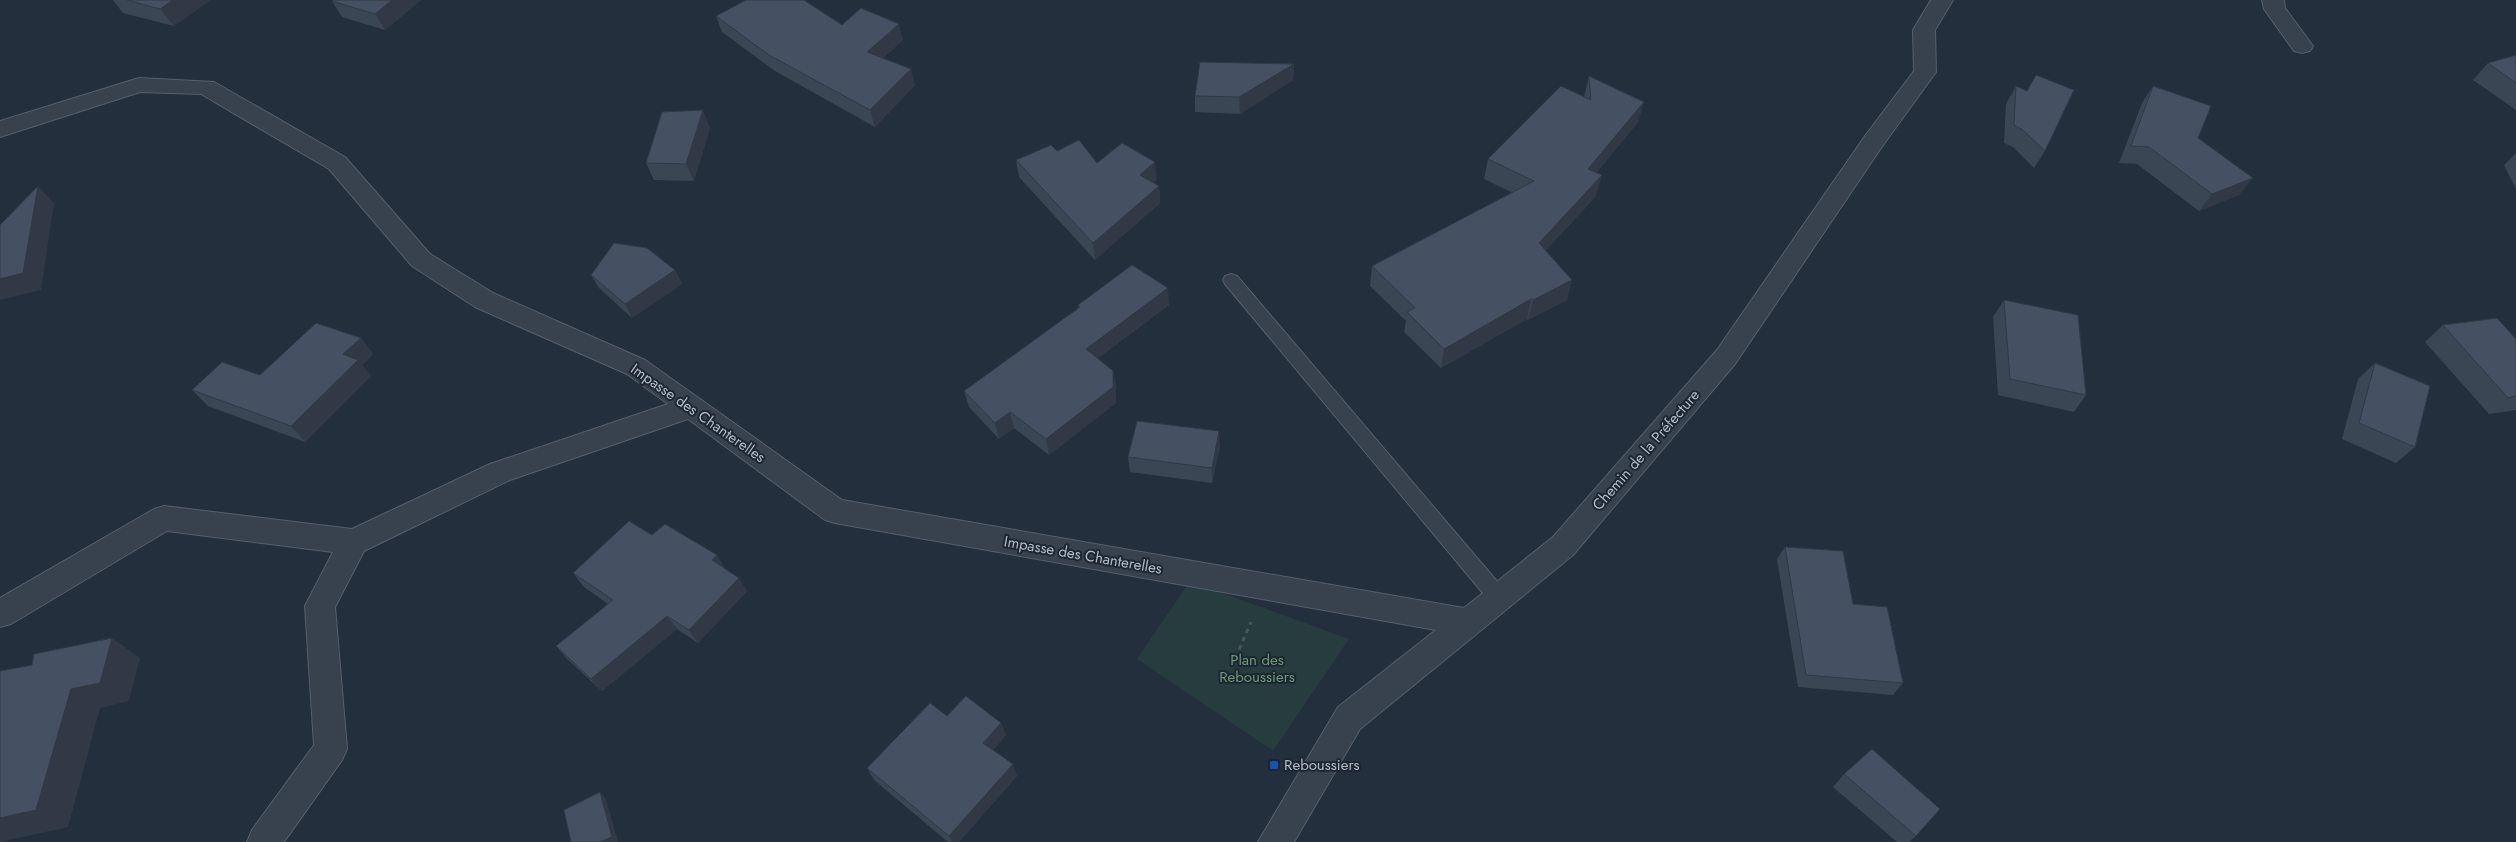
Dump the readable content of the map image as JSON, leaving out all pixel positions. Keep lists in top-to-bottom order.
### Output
{
  "streets": {
    "street": ["Impasse des Chanterelles", "Chemin de la Préfecture"]
  },
  "crossings": [
    ["Impasse des Chanterelles", "Chemin de la Préfecture"]
  ],
  "parks": ["Plan des Reboussiers"],
  "places": {
    "transit": ["Reboussiers"]
  }
}
